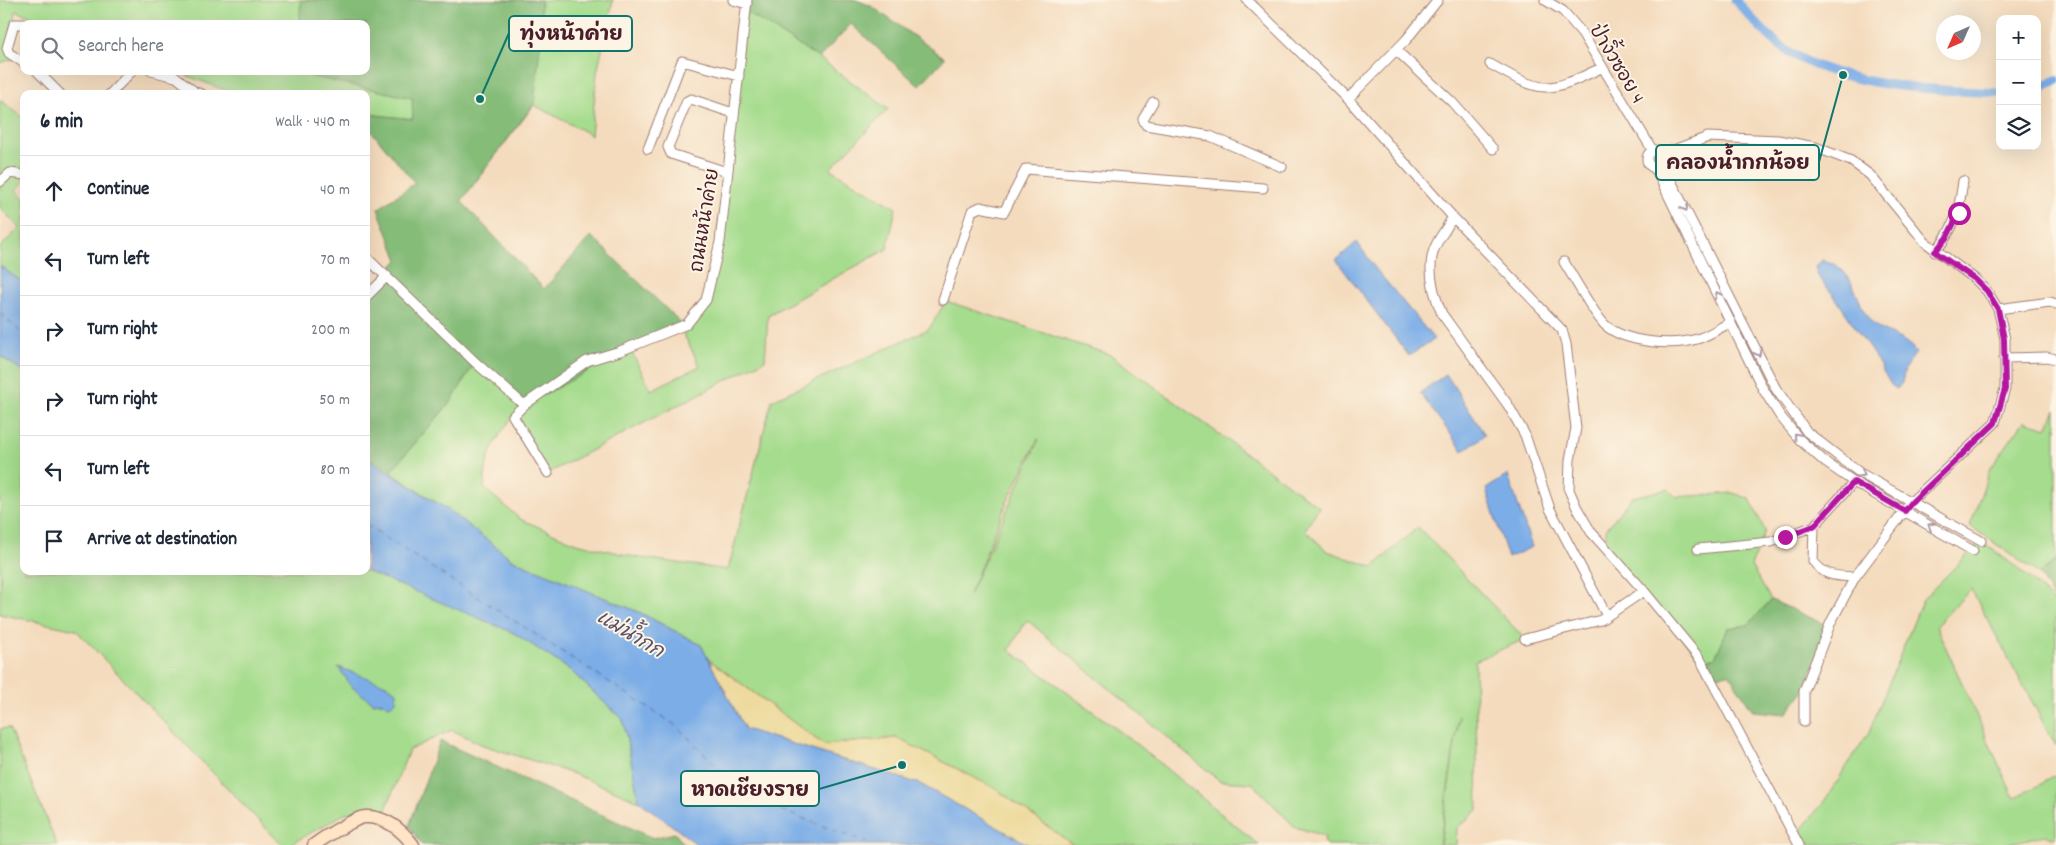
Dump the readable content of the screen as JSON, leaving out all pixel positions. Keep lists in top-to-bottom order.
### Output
{
  "streets": {
    "street": ["ป่างิ้วซอย 4", "ถนนหน้าค่าย"]
  },
  "water": ["แม่น้ำกก"],
  "places": ["คลองน้ำกกน้อย", "ทุ่งหน้าค่าย", "หาดเชียงราย"],
  "north": "bottom left",
  "page": {
    "map_buttons": ["+", "−"],
    "search": "Search here",
    "heading": ["6 min", "Walk · 440 m"],
    "list": [
      ["Continue", "40 m"],
      ["Turn left", "70 m"],
      ["Turn right", "200 m"],
      ["Turn right", "50 m"],
      ["Turn left", "80 m"],
      "Arrive at destination"
    ]
  }
}
